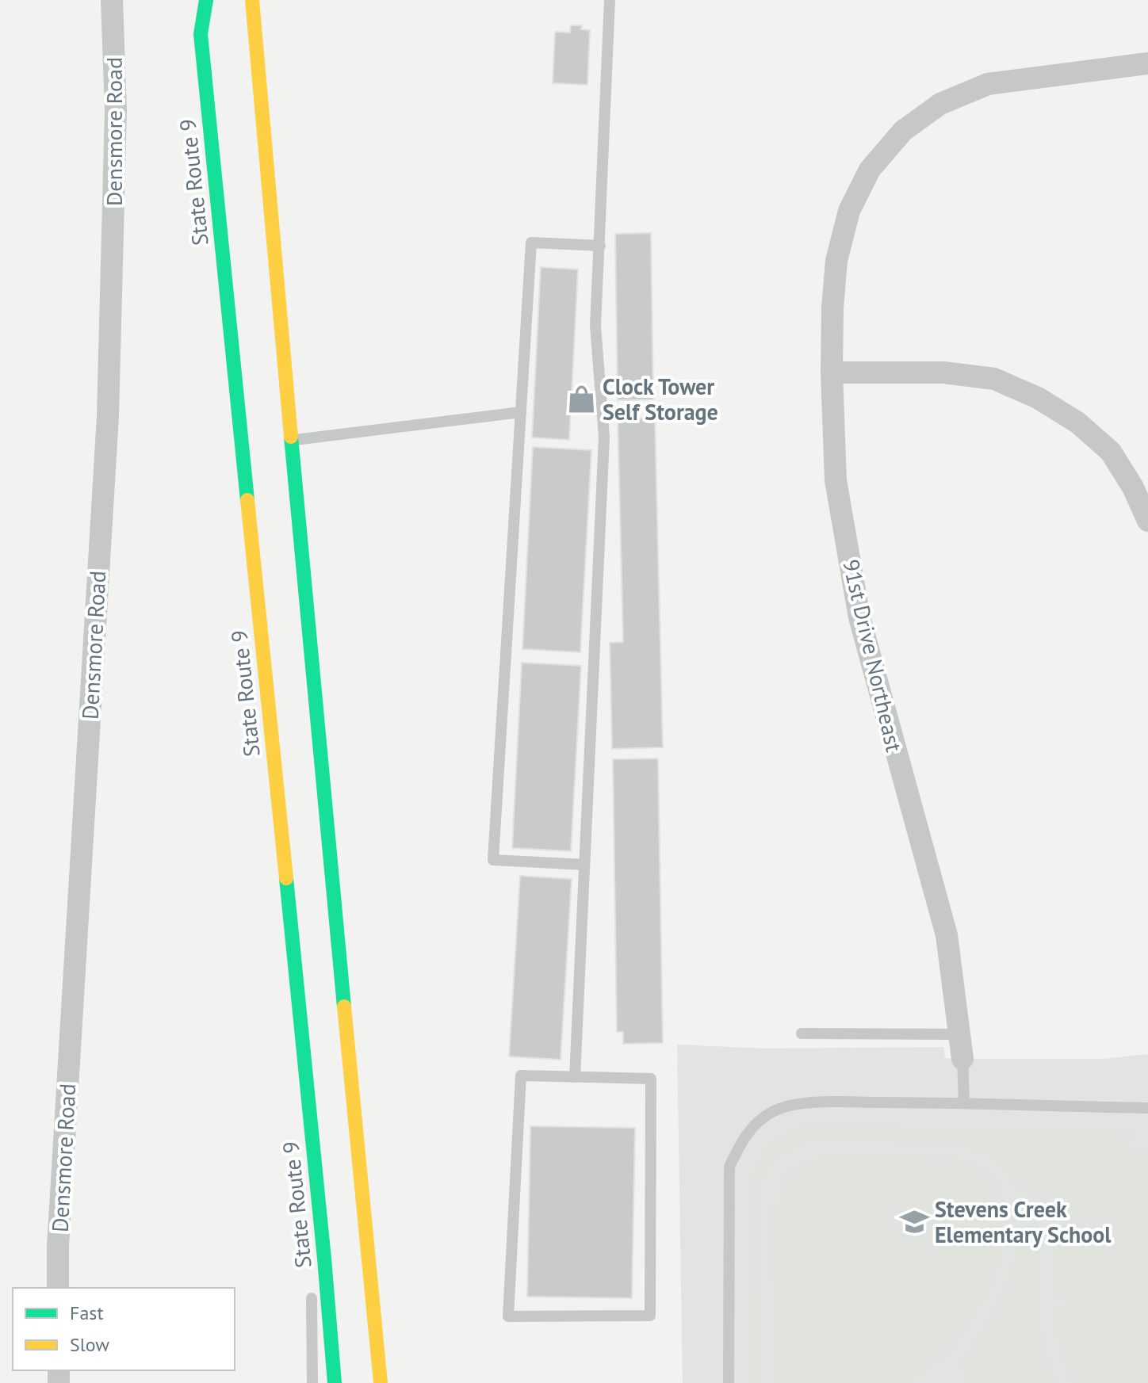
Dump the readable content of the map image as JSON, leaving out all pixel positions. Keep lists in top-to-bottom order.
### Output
{
  "streets": {
    "main road": ["State Route 9"],
    "street": ["Densmore Road", "91st Drive Northeast"]
  },
  "places": {
    "shop": ["Clock Tower Self Storage"],
    "school or university": ["Stevens Creek Elementary School"]
  },
  "legend": ["Fast", "Slow"]
}
